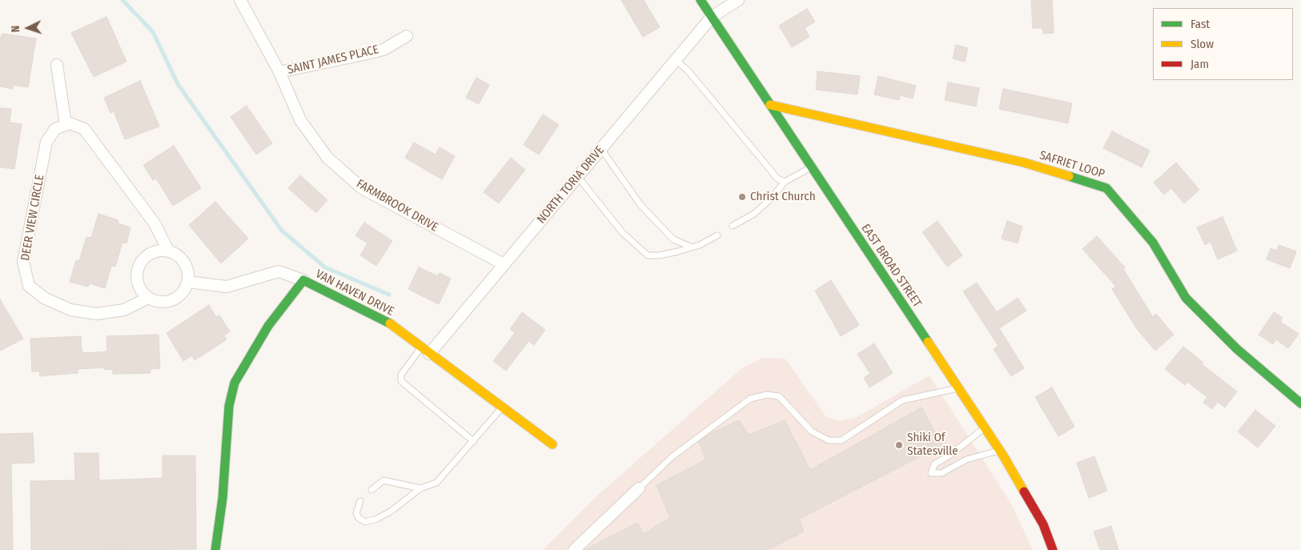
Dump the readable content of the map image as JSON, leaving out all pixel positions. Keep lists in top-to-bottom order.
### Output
{
  "streets": {
    "street": [
      "SAINT JAMES PLACE",
      "SAFRIET LOOP",
      "NORTH TORIA DRIVE",
      "FARMBROOK DRIVE",
      "DEER VIEW CIRCLE",
      "EAST BROAD STREET",
      "VAN HAVEN DRIVE"
    ]
  },
  "crossings": [
    ["SAINT JAMES PLACE", "FARMBROOK DRIVE"],
    ["SAFRIET LOOP", "EAST BROAD STREET"],
    ["NORTH TORIA DRIVE", "FARMBROOK DRIVE"],
    ["NORTH TORIA DRIVE", "EAST BROAD STREET"],
    ["NORTH TORIA DRIVE", "VAN HAVEN DRIVE"]
  ],
  "places": ["Christ Church", "Shiki Of Statesville"],
  "legend": ["Fast", "Slow", "Jam"],
  "north": "left"
}
